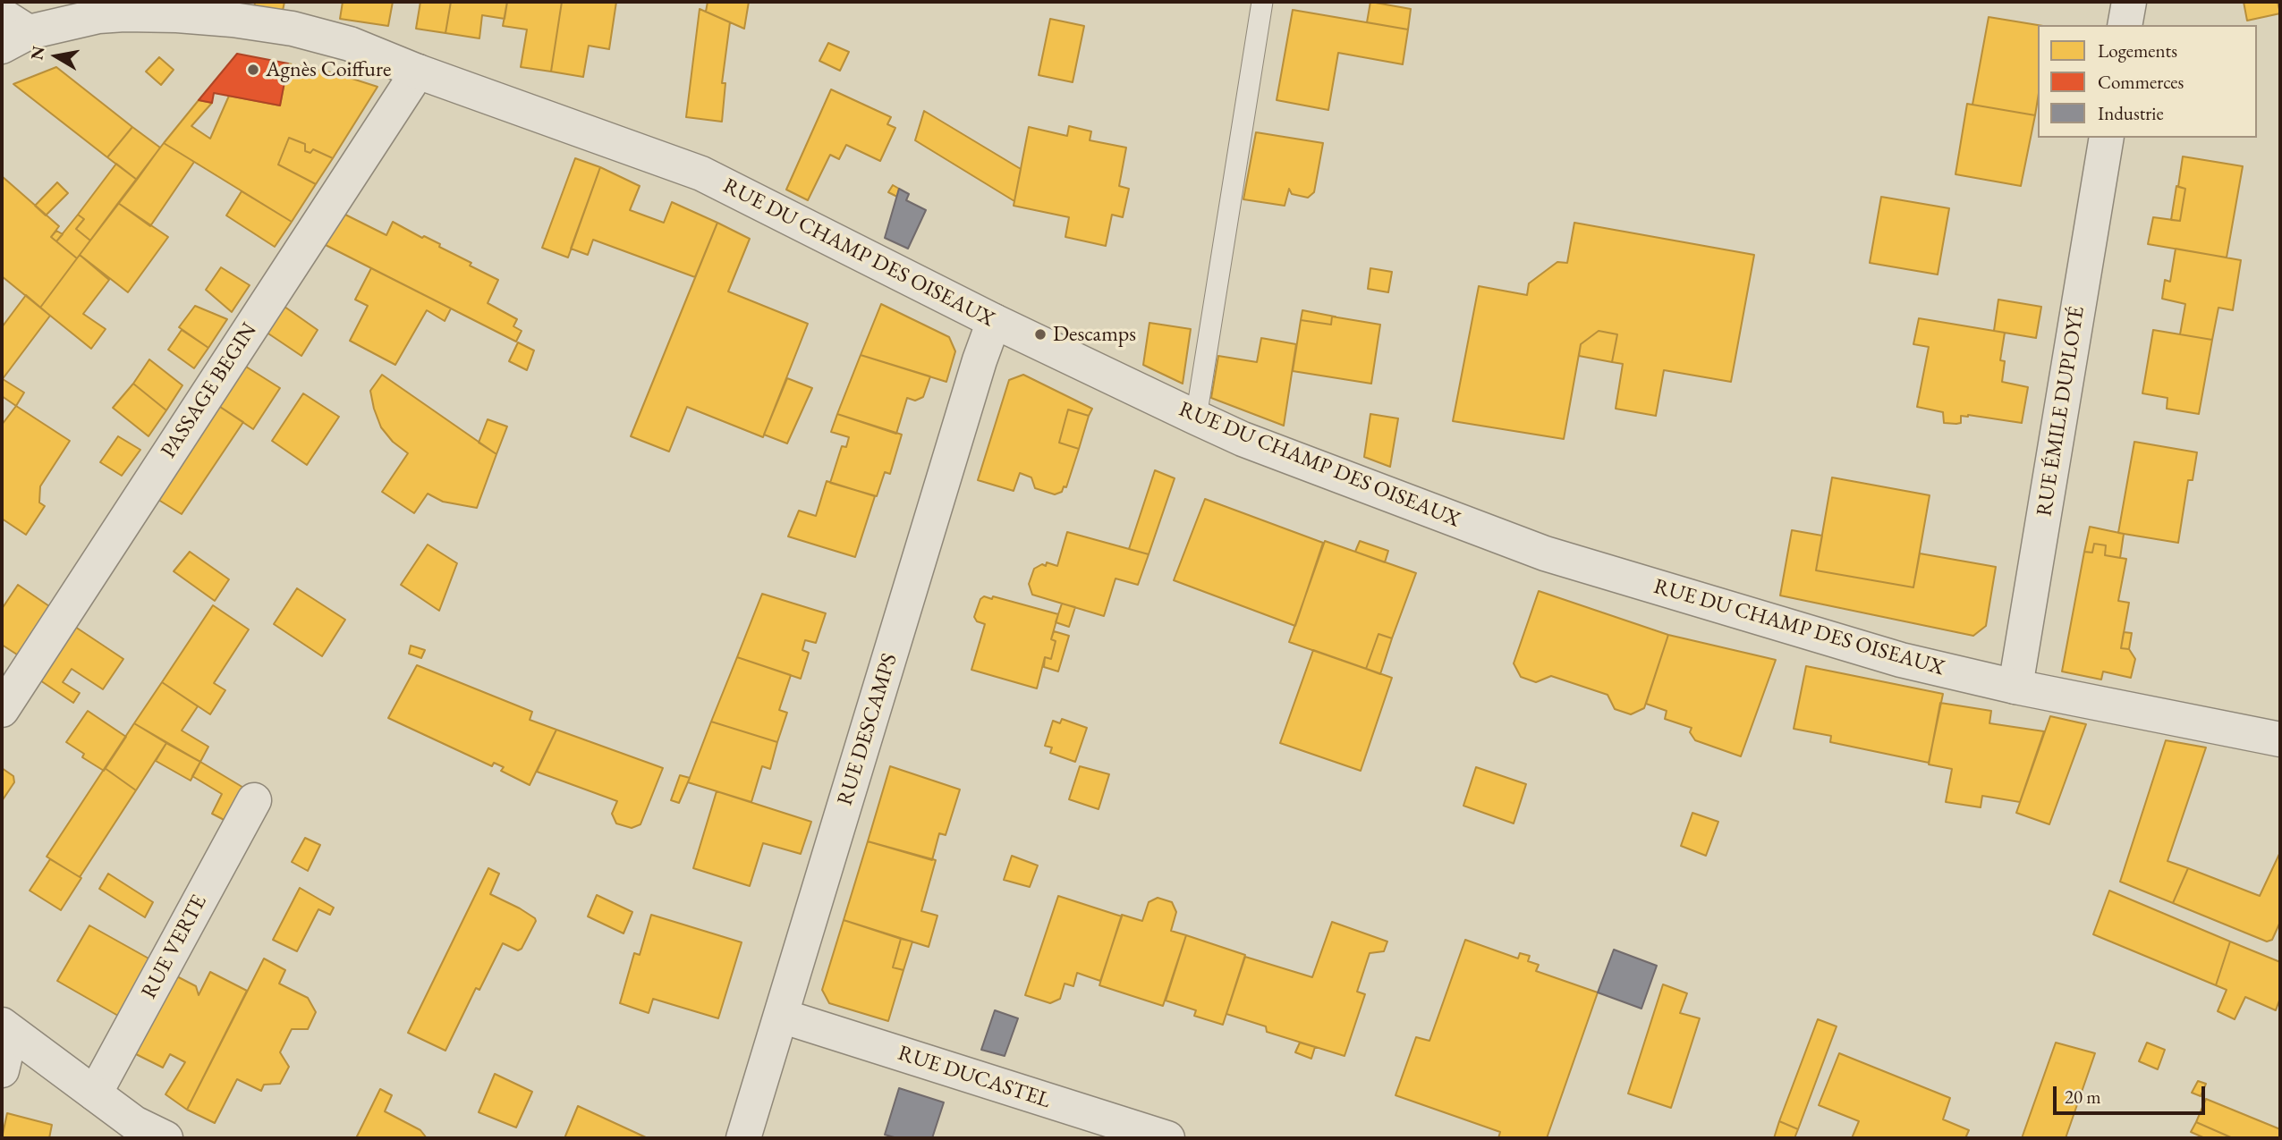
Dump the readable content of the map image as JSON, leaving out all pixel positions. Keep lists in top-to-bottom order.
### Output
{
  "streets": {
    "street": [
      "RUE DU CHAMP DES OISEAUX",
      "PASSAGE BEGIN",
      "RUE ÉMILE DUPLOYÉ",
      "RUE DESCAMPS",
      "RUE VERTE",
      "RUE DUCASTEL"
    ]
  },
  "crossings": [
    ["RUE DU CHAMP DES OISEAUX", "PASSAGE BEGIN"],
    ["RUE DU CHAMP DES OISEAUX", "RUE ÉMILE DUPLOYÉ"],
    ["RUE DU CHAMP DES OISEAUX", "RUE DESCAMPS"],
    ["RUE DESCAMPS", "RUE DUCASTEL"]
  ],
  "places": ["Agnès Coiffure", "Descamps"],
  "legend": ["Logements", "Commerces", "Industrie"],
  "scale_bar": "20 m",
  "north": "left"
}
